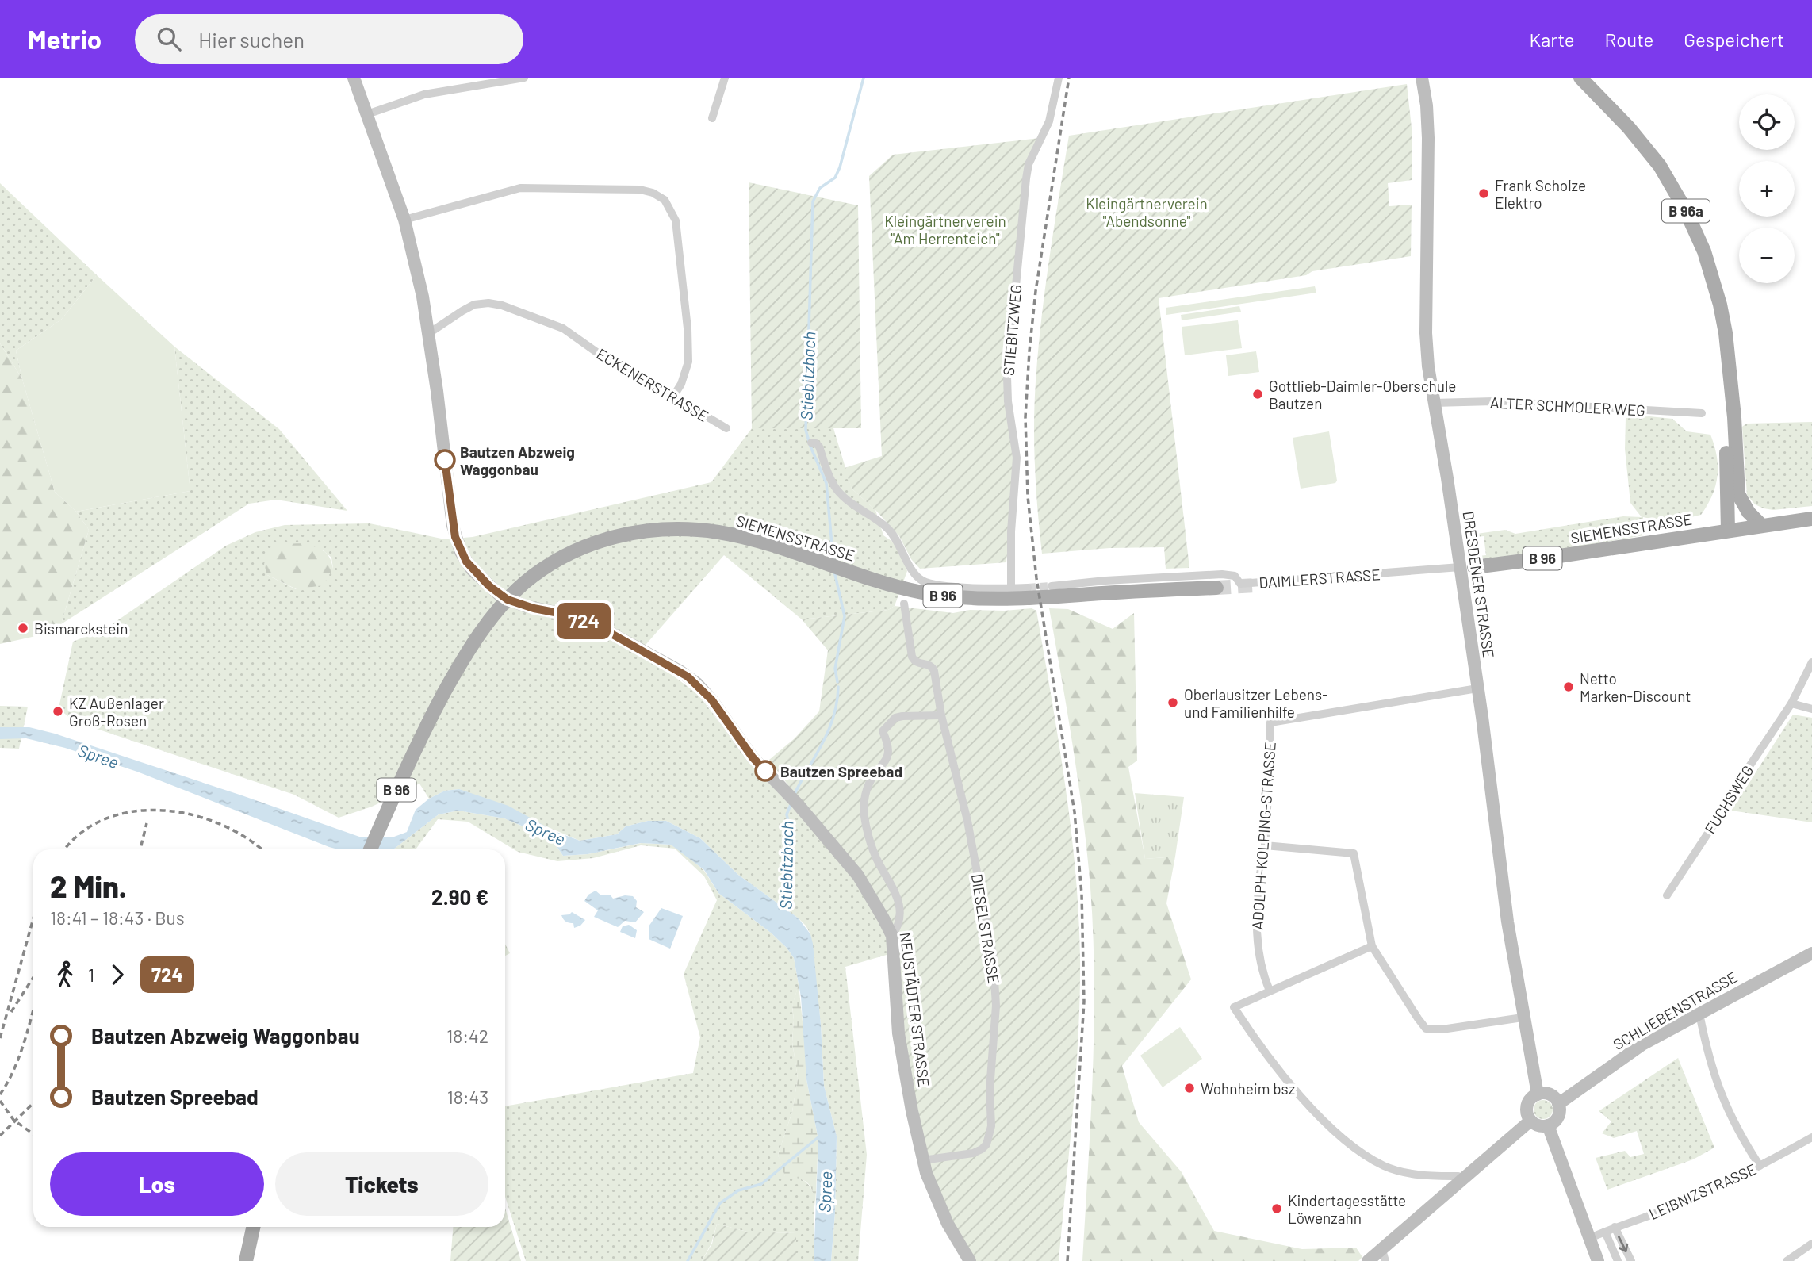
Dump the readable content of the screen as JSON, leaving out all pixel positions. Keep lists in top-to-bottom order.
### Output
{
  "streets": {
    "main road": ["B 96a", "SIEMENSSTRASSE", "B 96"],
    "street": [
      "STIEBITZWEG",
      "ECKENERSTRASSE",
      "ALTER SCHMOLER WEG",
      "DAIMLERSTRASSE",
      "DRESDENER STRASSE",
      "FUCHSWEG",
      "ADOLPH-KOLPING-STRASSE",
      "DIESELSTRASSE",
      "NEUSTÄDTER STRASSE",
      "SCHLIEBENSTRASSE",
      "LEIBNIZSTRASSE"
    ]
  },
  "crossings": [
    ["B 96a", "SIEMENSSTRASSE"],
    ["B 96a", "B 96"],
    ["ECKENERSTRASSE", "NEUSTÄDTER STRASSE"],
    ["ALTER SCHMOLER WEG", "DRESDENER STRASSE"],
    ["SIEMENSSTRASSE", "B 96"],
    ["SIEMENSSTRASSE", "DAIMLERSTRASSE"],
    ["SIEMENSSTRASSE", "DRESDENER STRASSE"],
    ["SIEMENSSTRASSE", "NEUSTÄDTER STRASSE"],
    ["DAIMLERSTRASSE", "DRESDENER STRASSE"],
    ["DRESDENER STRASSE", "ADOLPH-KOLPING-STRASSE"],
    ["DRESDENER STRASSE", "SCHLIEBENSTRASSE"],
    ["DIESELSTRASSE", "NEUSTÄDTER STRASSE"]
  ],
  "water": ["Stiebitzbach", "Spree"],
  "parks": ["Kleingärtnerverein \"Abendsonne\"", "Kleingärtnerverein \"Am Herrenteich\""],
  "places": [
    "Frank Scholze Elektro",
    "Gottlieb-Daimler-Oberschule Bautzen",
    "Bautzen Abzweig Waggonbau",
    "Bismarckstein",
    "Netto Marken-Discount",
    "Oberlausitzer Lebens- und Familienhilfe",
    "KZ Außenlager Groß-Rosen",
    "Bautzen Spreebad",
    "Wohnheim bsz",
    "Kindertagesstätte Löwenzahn"
  ],
  "lines": ["bus line 724"],
  "page": {
    "header": "Metrio",
    "search": "Hier suchen",
    "nav": ["Karte", "Route", "Gespeichert"],
    "on_map": "724",
    "map_buttons": ["+", "−"],
    "heading": ["2 Min.", "18:41 – 18:43 · Bus", "2.90 €"],
    "legs": ["1", "724"],
    "list": [
      {
        "name": "Bautzen Abzweig Waggonbau",
        "value": "18:42"
      },
      {
        "name": "Bautzen Spreebad",
        "value": "18:43"
      }
    ],
    "buttons": ["Los", "Tickets"]
  }
}
